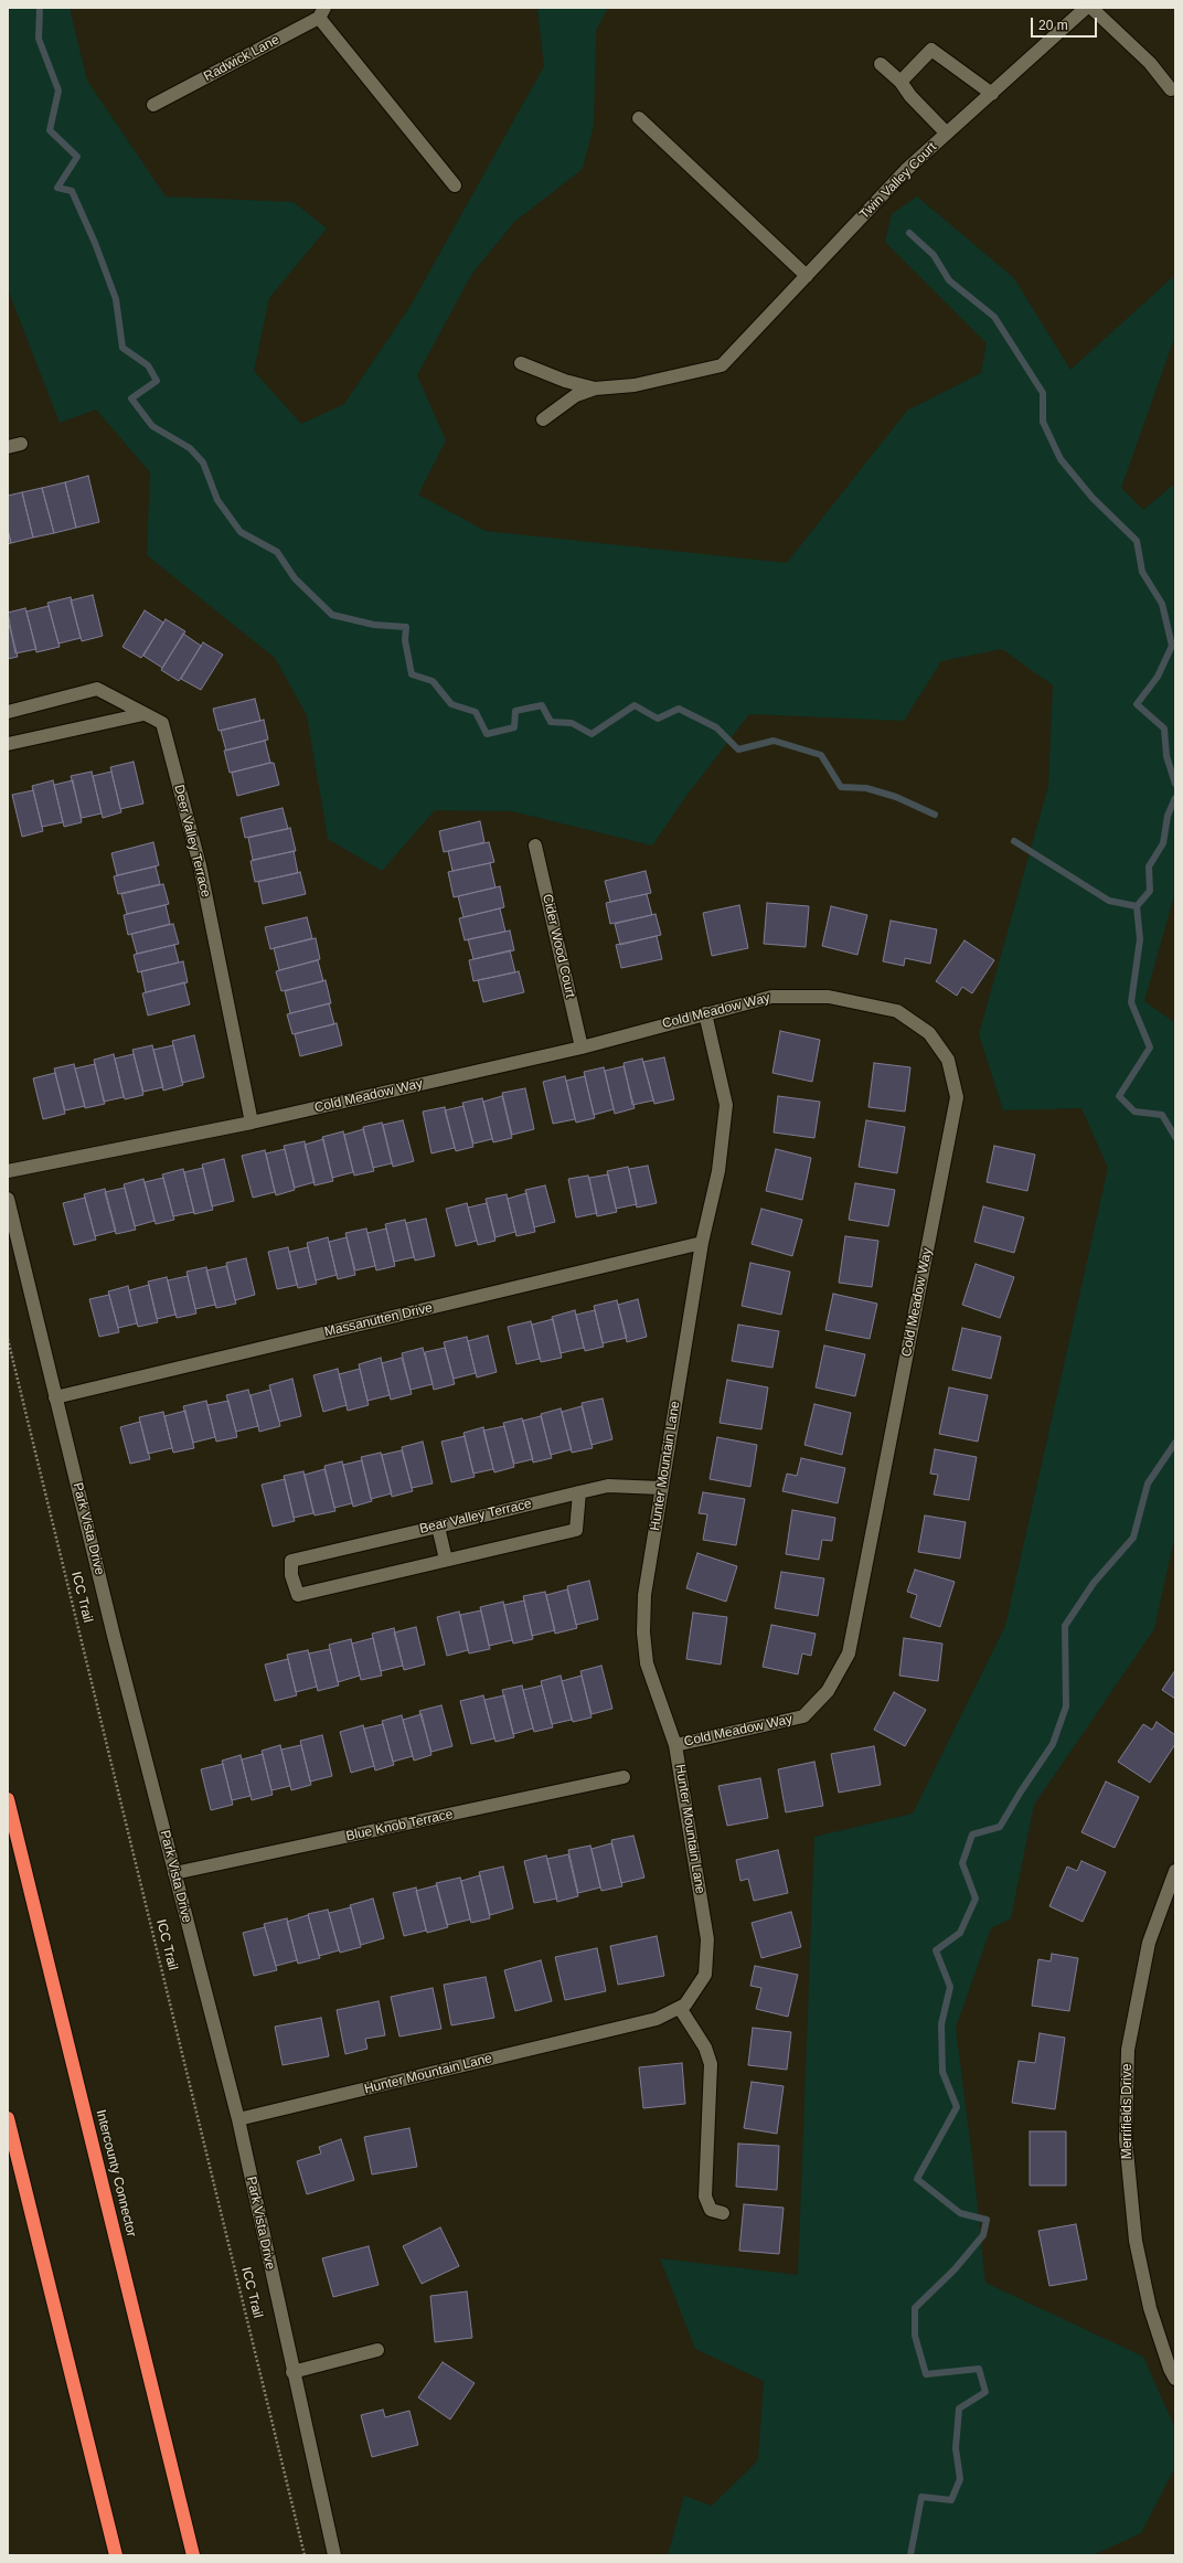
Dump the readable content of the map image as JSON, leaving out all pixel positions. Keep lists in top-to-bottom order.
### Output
{
  "streets": {
    "highway": ["Intercounty Connector"],
    "street": [
      "Radwick Lane",
      "Twin Valley Court",
      "Deer Valley Terrace",
      "Cider Wood Court",
      "Cold Meadow Way",
      "Massanutten Drive",
      "Hunter Mountain Lane",
      "Bear Valley Terrace",
      "Park Vista Drive",
      "Blue Knob Terrace",
      "Merrifields Drive"
    ],
    "path": ["ICC Trail"]
  },
  "crossings": [
    ["Deer Valley Terrace", "Cold Meadow Way"],
    ["Cider Wood Court", "Cold Meadow Way"],
    ["Cold Meadow Way", "Hunter Mountain Lane"],
    ["Massanutten Drive", "Hunter Mountain Lane"],
    ["Massanutten Drive", "Park Vista Drive"],
    ["Hunter Mountain Lane", "Bear Valley Terrace"],
    ["Hunter Mountain Lane", "Park Vista Drive"],
    ["Park Vista Drive", "Blue Knob Terrace"]
  ],
  "scale_bar": "20 m"
}
